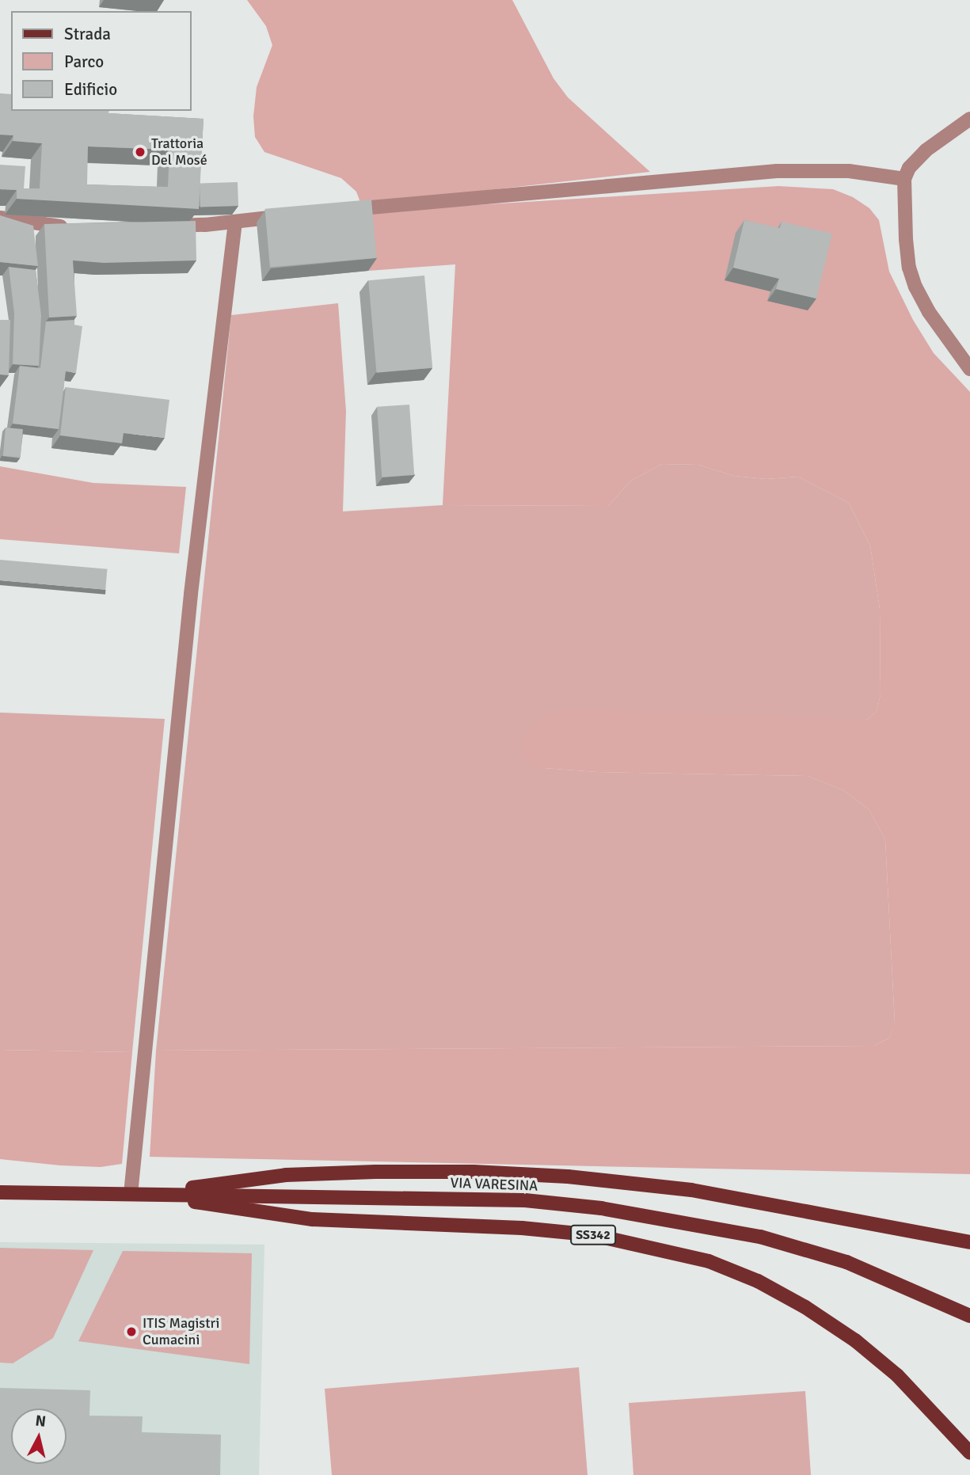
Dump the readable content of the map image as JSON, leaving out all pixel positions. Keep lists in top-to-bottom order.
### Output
{
  "streets": {
    "main road": ["VIA VARESINA", "SS342"]
  },
  "crossings": [
    ["VIA VARESINA", "SS342"]
  ],
  "places": ["Trattoria Del Mosé", "ITIS Magistri Cumacini"],
  "legend": ["Strada", "Parco", "Edificio"],
  "north": "top"
}
